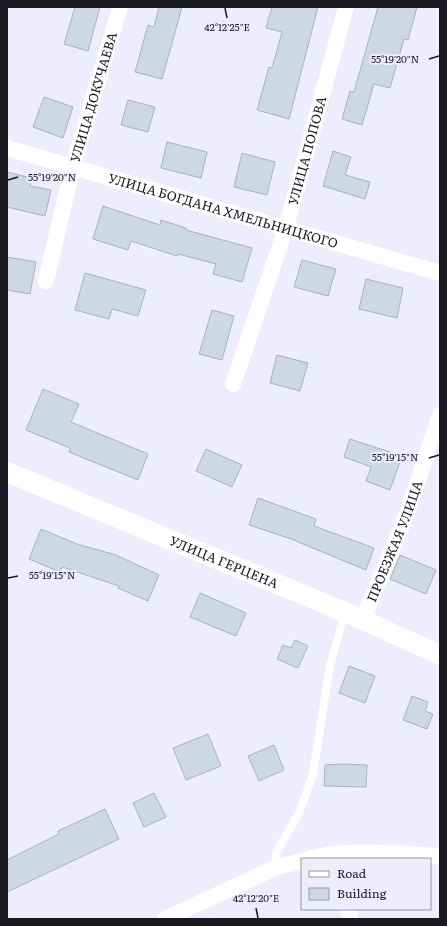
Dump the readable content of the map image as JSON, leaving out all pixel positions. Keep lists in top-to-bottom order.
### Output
{
  "streets": {
    "street": [
      "УЛИЦА ДОКУЧАЕВА",
      "УЛИЦА ПОПОВА",
      "УЛИЦА БОГДАНА ХМЕЛЬНИЦКОГО",
      "ПРОЕЗЖАЯ УЛИЦА",
      "УЛИЦА ГЕРЦЕНА"
    ]
  },
  "crossings": [
    ["УЛИЦА ДОКУЧАЕВА", "УЛИЦА БОГДАНА ХМЕЛЬНИЦКОГО"],
    ["УЛИЦА ПОПОВА", "УЛИЦА БОГДАНА ХМЕЛЬНИЦКОГО"],
    ["ПРОЕЗЖАЯ УЛИЦА", "УЛИЦА ГЕРЦЕНА"]
  ],
  "legend": ["Road", "Building"],
  "coordinates": [
    "42°12'25\"E",
    "55°19'20\"N",
    "55°19'15\"N",
    "42°12'20\"E"
  ]
}
